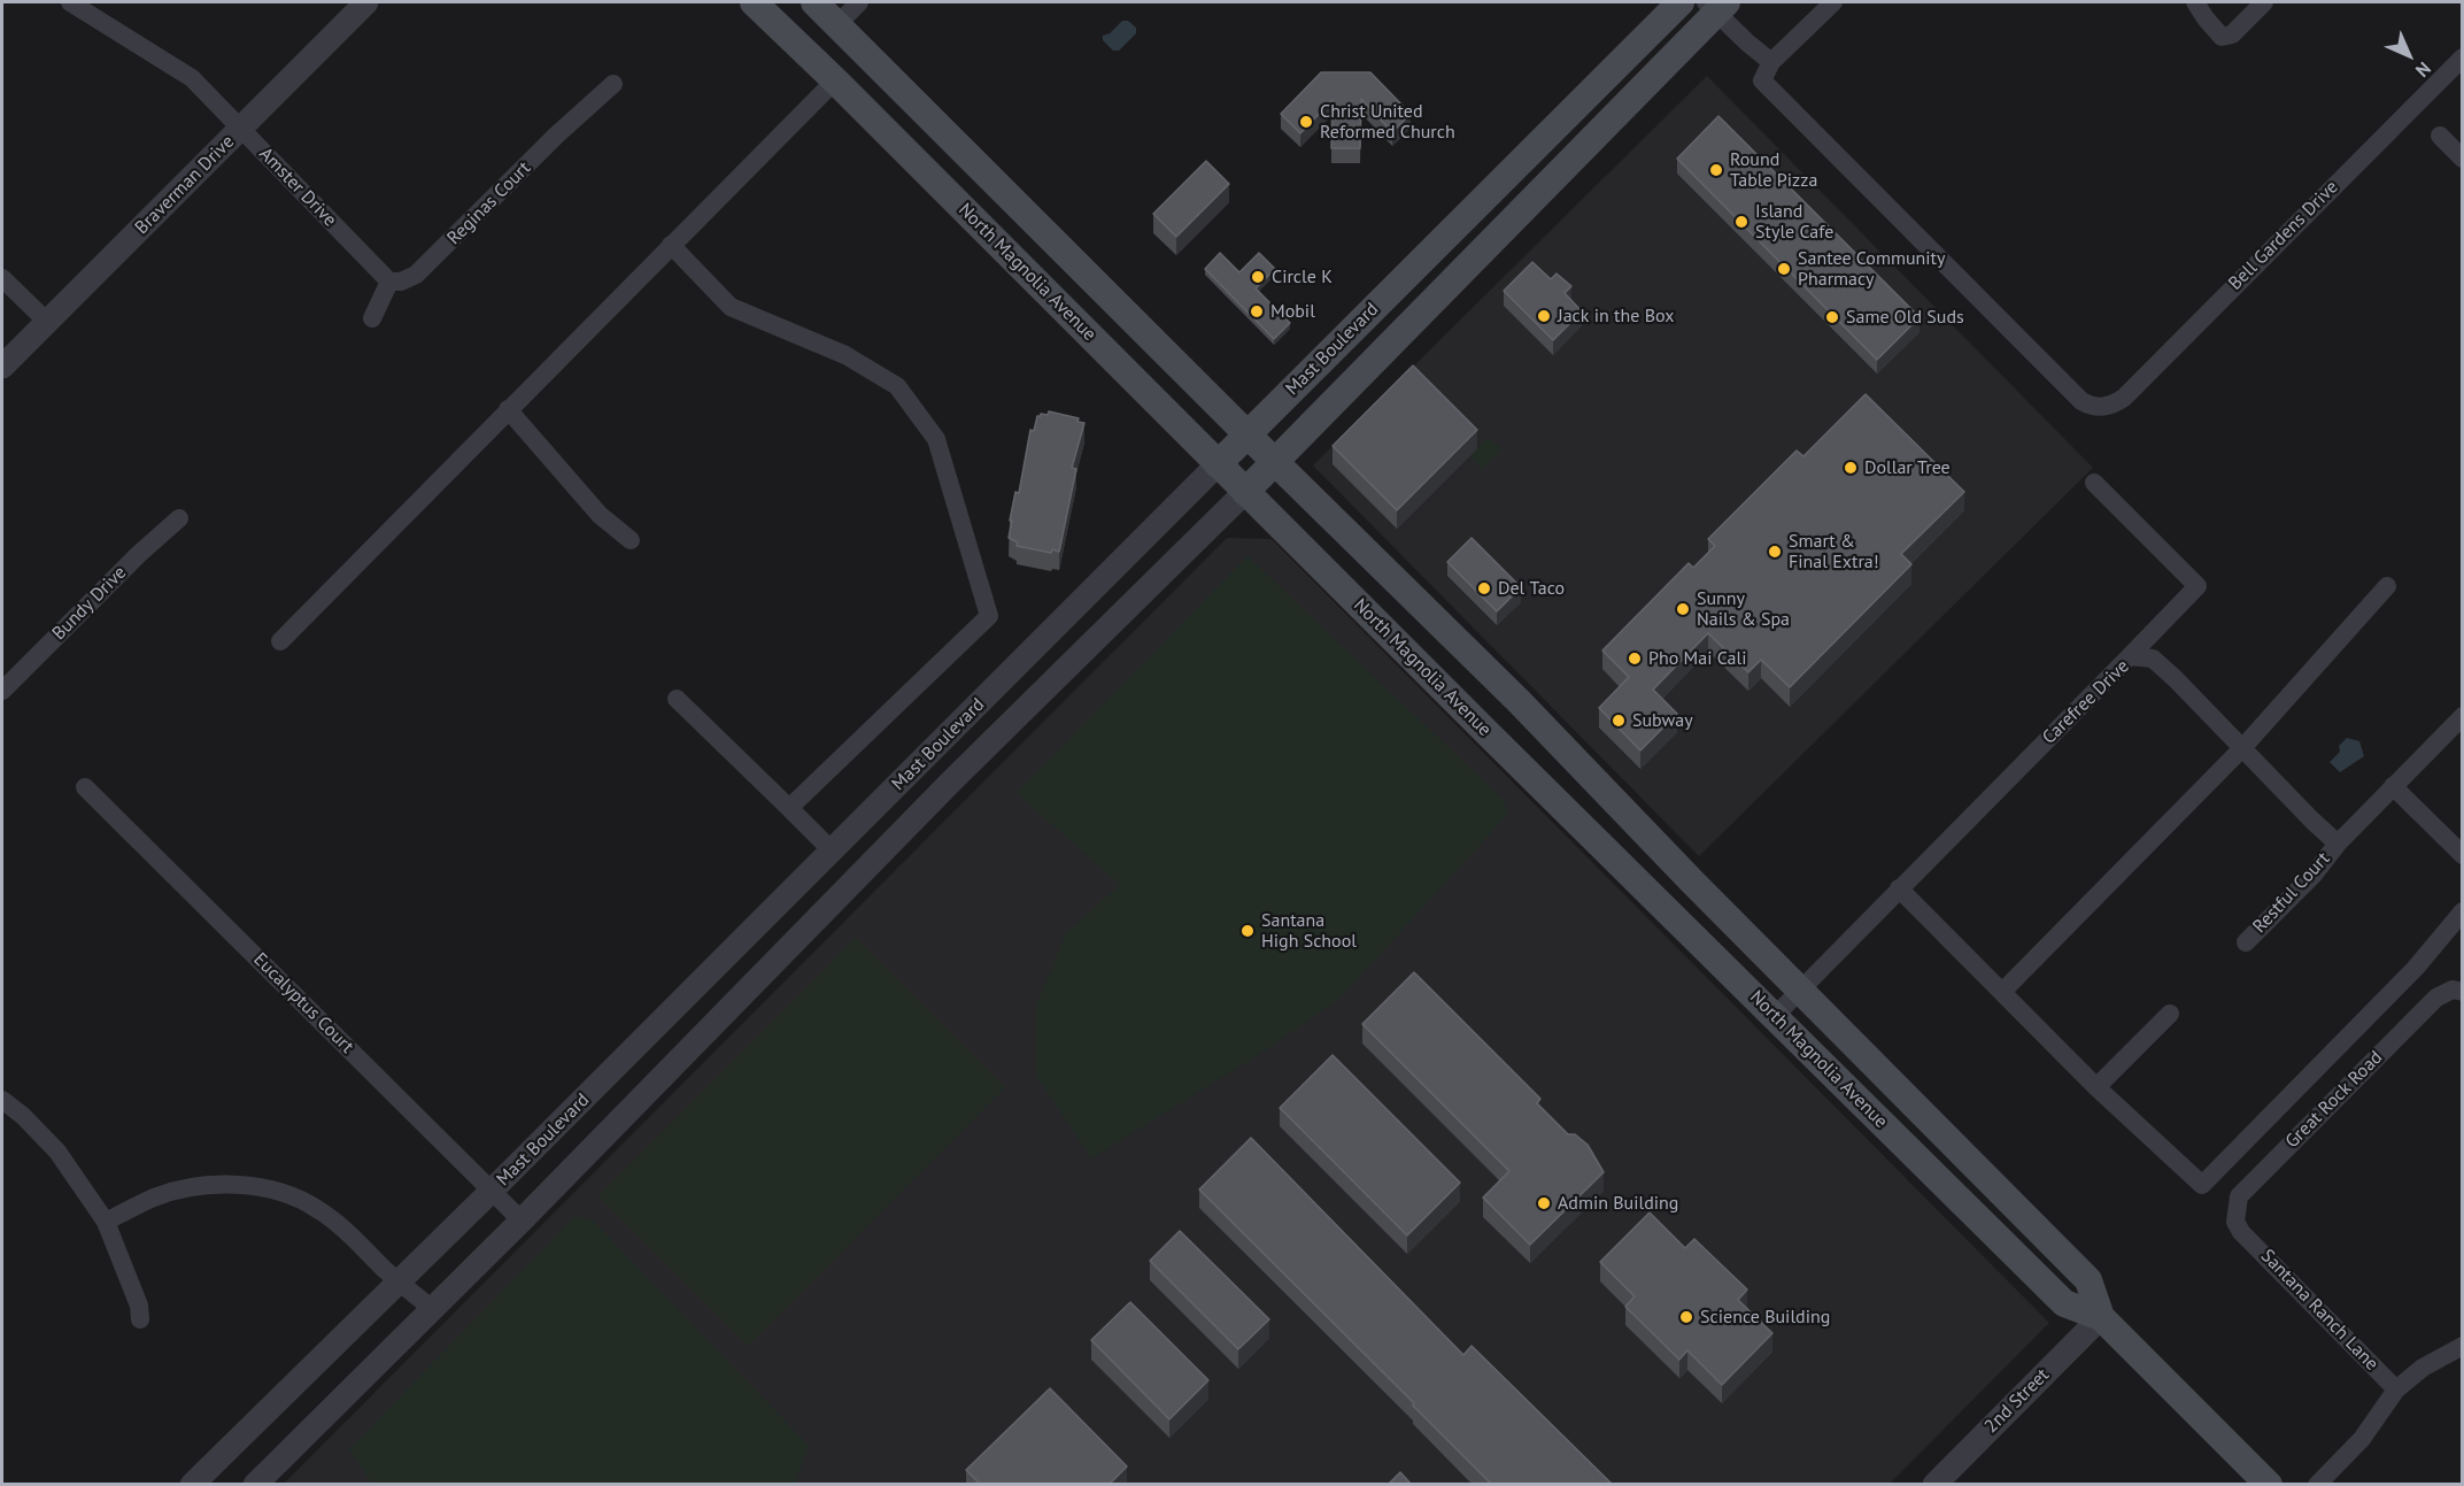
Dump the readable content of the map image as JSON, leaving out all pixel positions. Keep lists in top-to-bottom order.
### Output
{
  "streets": {
    "main road": ["North Magnolia Avenue", "Mast Boulevard"],
    "street": [
      "Braverman Drive",
      "Amster Drive",
      "Reginas Court",
      "Bell Gardens Drive",
      "Bundy Drive",
      "Carefree Drive",
      "Restful Court",
      "Eucalyptus Court",
      "Great Rock Road",
      "Santana Ranch Lane",
      "2nd Street"
    ]
  },
  "crossings": [
    ["Braverman Drive", "Amster Drive"],
    ["Amster Drive", "Reginas Court"],
    ["North Magnolia Avenue", "Mast Boulevard"],
    ["North Magnolia Avenue", "Carefree Drive"],
    ["North Magnolia Avenue", "2nd Street"],
    ["Mast Boulevard", "Eucalyptus Court"],
    ["Carefree Drive", "Restful Court"],
    ["Great Rock Road", "Santana Ranch Lane"]
  ],
  "places": [
    "Christ United Reformed Church",
    "Round Table Pizza",
    "Island Style Cafe",
    "Santee Community Pharmacy",
    "Circle K",
    "Mobil",
    "Jack in the Box",
    "Same Old Suds",
    "Dollar Tree",
    "Smart & Final Extra!",
    "Del Taco",
    "Sunny Nails & Spa",
    "Pho Mai Cali",
    "Subway",
    "Santana High School",
    "Admin Building",
    "Science Building"
  ],
  "north": "bottom right"
}
